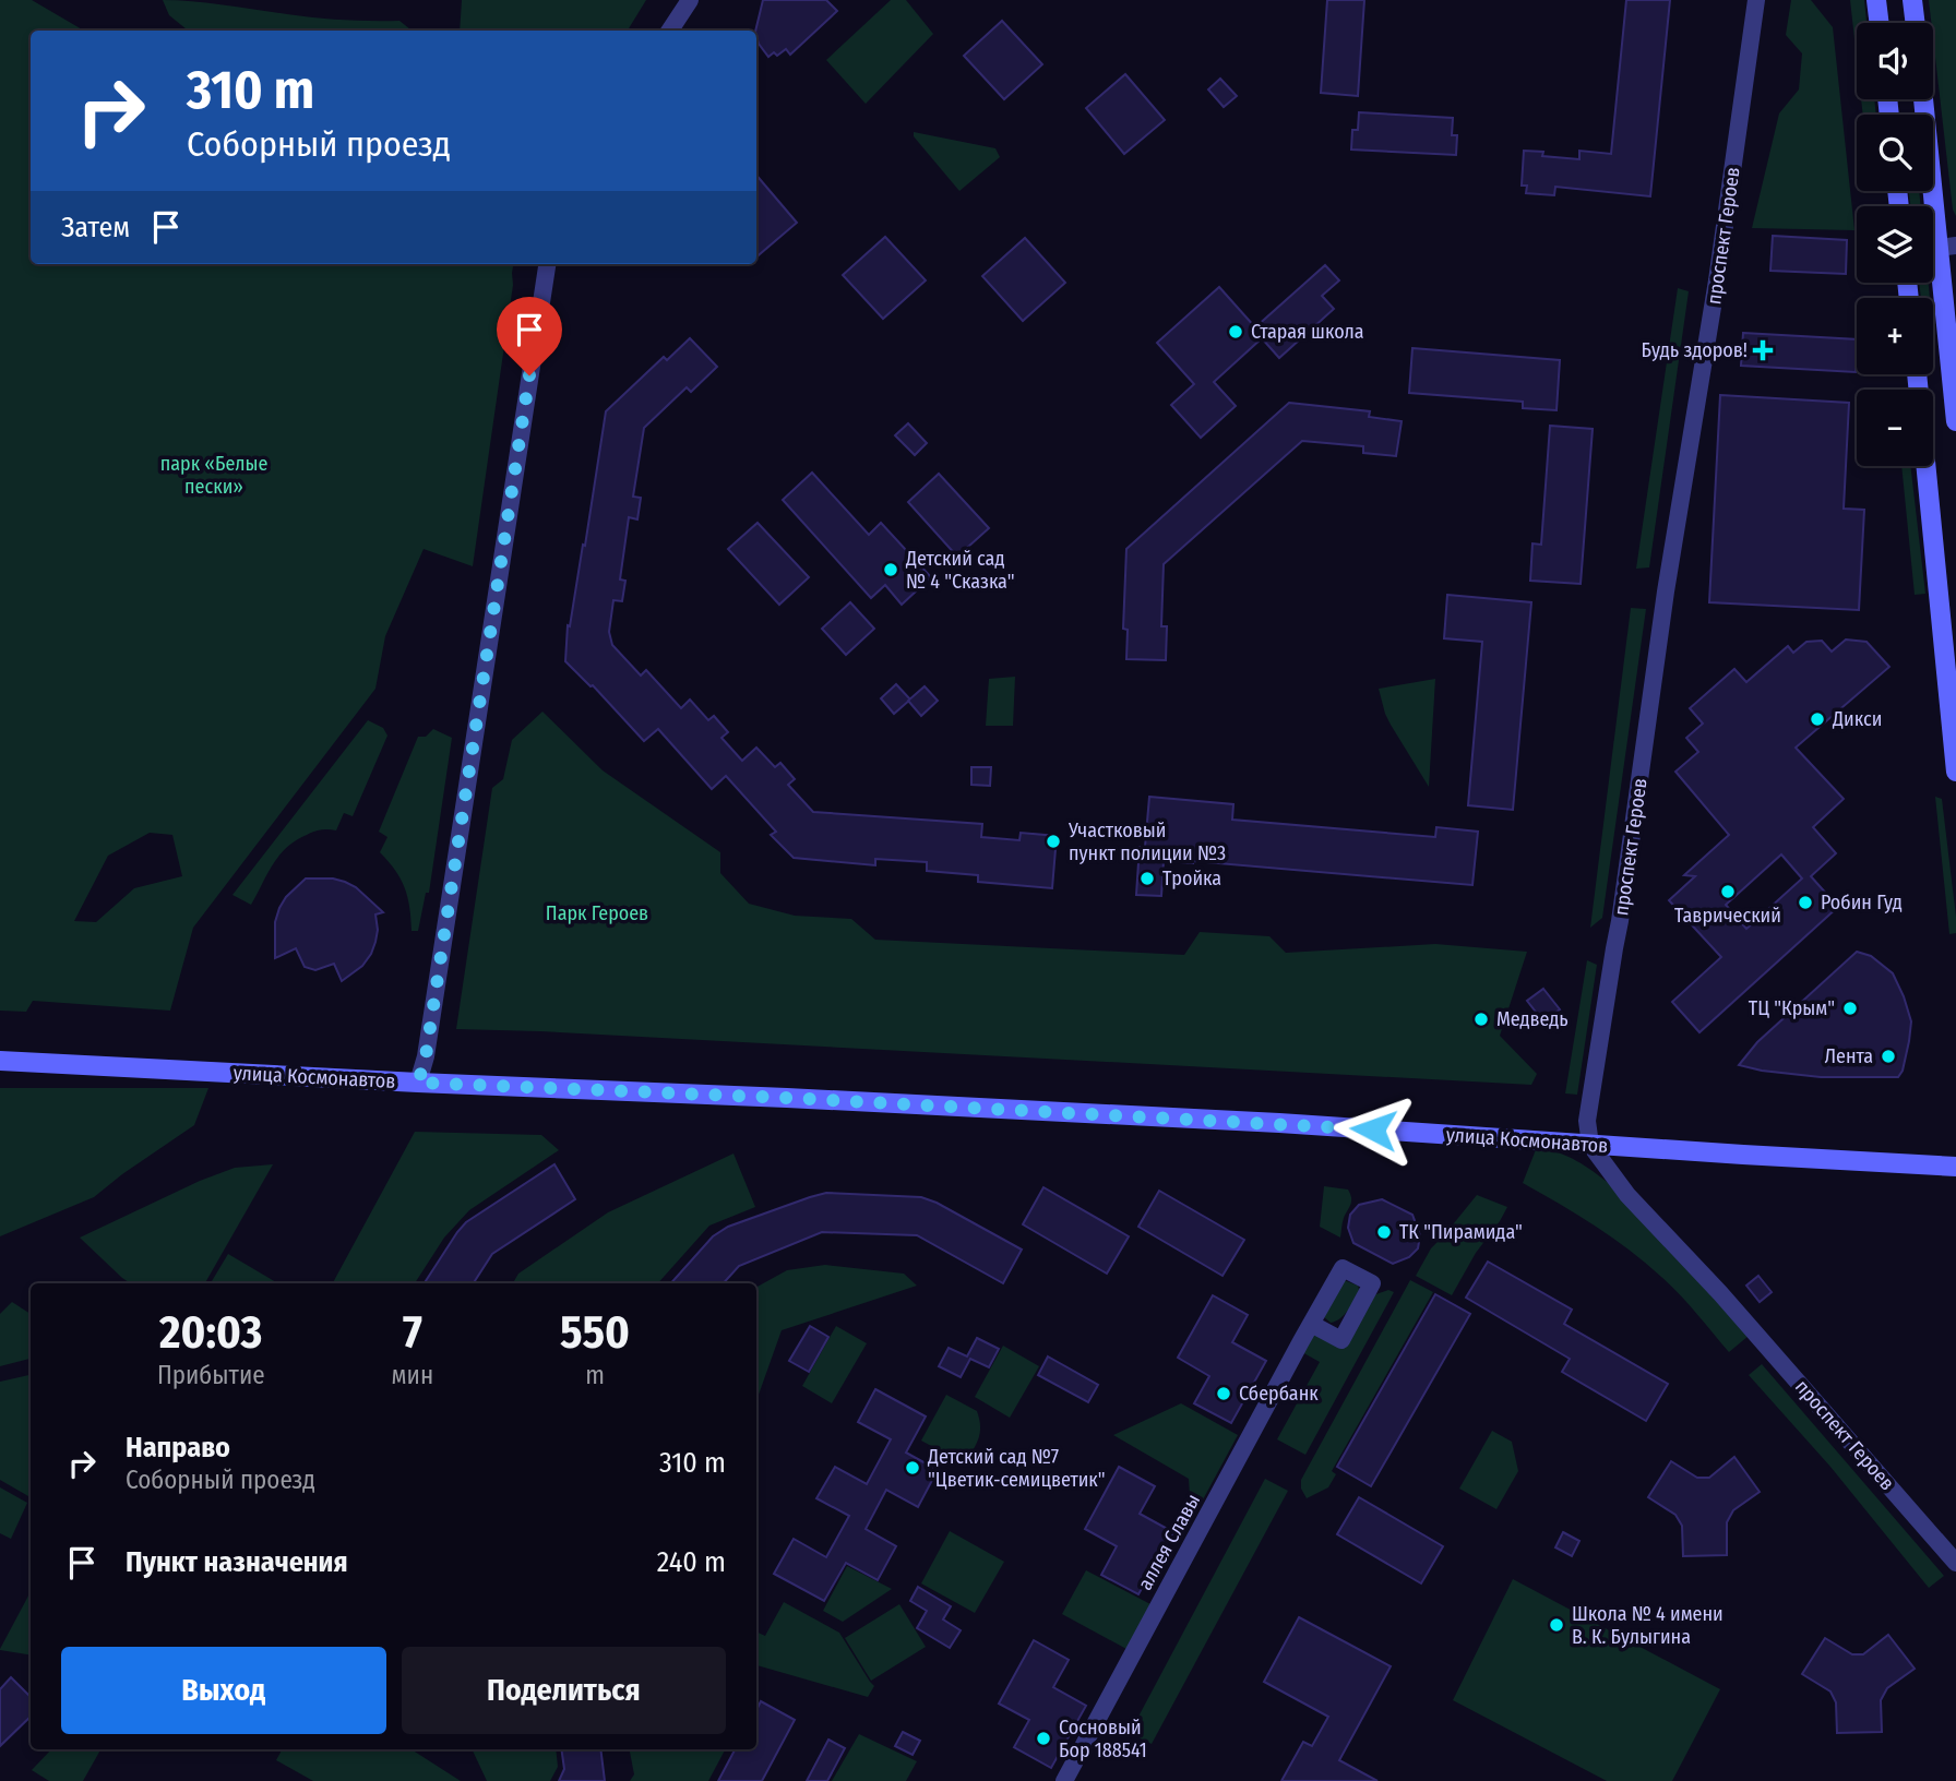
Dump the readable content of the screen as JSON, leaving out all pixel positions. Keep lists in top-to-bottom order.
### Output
{
  "streets": {
    "street": ["проспект Героев", "улица Космонавтов", "аллея Славы"]
  },
  "crossings": [
    ["проспект Героев", "улица Космонавтов"]
  ],
  "parks": ["парк «Белые пески»", "Парк Героев"],
  "places": {
    "other": [
      "Старая школа",
      "Детский сад № 4 \"Сказка\"",
      "Дикси",
      "Участковый пункт полиции №3",
      "Тройка",
      "Таврический",
      "Робин Гуд",
      "ТЦ \"Крым\"",
      "Медведь",
      "Лента",
      "ТК \"Пирамида\"",
      "Сбербанк",
      "Детский сад №7 \"Цветик-семицветик\"",
      "Школа № 4 имени В. К. Булыгина",
      "Сосновый Бор 188541"
    ],
    "health": ["Будь здоров!"]
  },
  "page": {
    "map_buttons": ["+", "−"],
    "turn": ["310 m", "Соборный проезд"],
    "then": "Затем",
    "eta": [
      "20:03",
      "Прибытие",
      "7",
      "мин",
      "550",
      "m"
    ],
    "list": [
      {
        "name": "Направо",
        "note": "Соборный проезд",
        "value": "310 m"
      },
      {
        "name": "Пункт назначения",
        "value": "240 m"
      }
    ],
    "buttons": ["Выход", "Поделиться"]
  }
}
